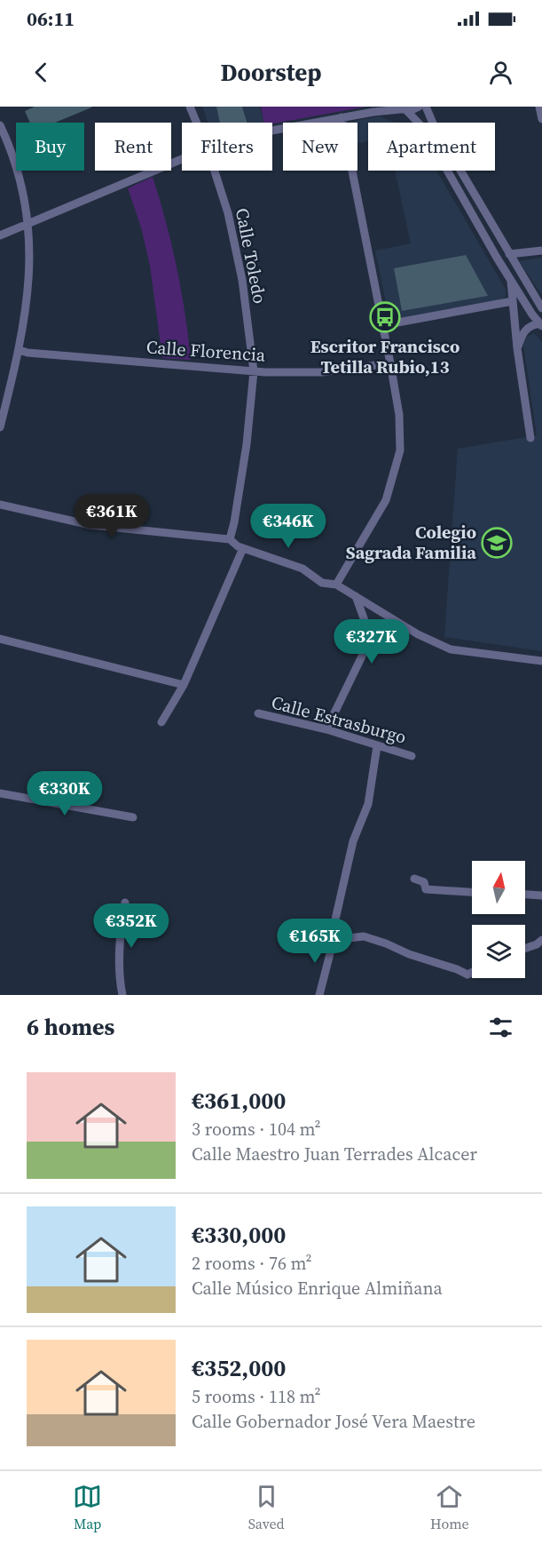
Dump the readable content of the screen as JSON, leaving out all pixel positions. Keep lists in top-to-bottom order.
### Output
{
  "streets": {
    "street": ["Calle Toledo", "Calle Florencia", "Calle Estrasburgo"]
  },
  "crossings": [
    ["Calle Toledo", "Calle Florencia"]
  ],
  "places": {
    "bus stop": ["Escritor Francisco Tetilla Rubio,13"],
    "school or university": ["Colegio Sagrada Familia"]
  },
  "north": "top",
  "page": {
    "status": "06:11",
    "header": "Doorstep",
    "chip": [
      "Buy",
      "Rent",
      "Filters",
      "New",
      "Apartment"
    ],
    "price": [
      "€361K",
      "€346K",
      "€327K",
      "€330K",
      "€352K",
      "€165K"
    ],
    "heading": "6 homes",
    "list": [
      {
        "name": "€361,000",
        "note": "3 rooms · 104 m² · Calle Maestro Juan Terrades Alcacer"
      },
      {
        "name": "€330,000",
        "note": "2 rooms · 76 m² · Calle Músico Enrique Almiñana"
      },
      {
        "name": "€352,000",
        "note": "5 rooms · 118 m² · Calle Gobernador José Vera Maestre"
      }
    ],
    "tabs": ["Map", "Saved", "Home"]
  }
}
